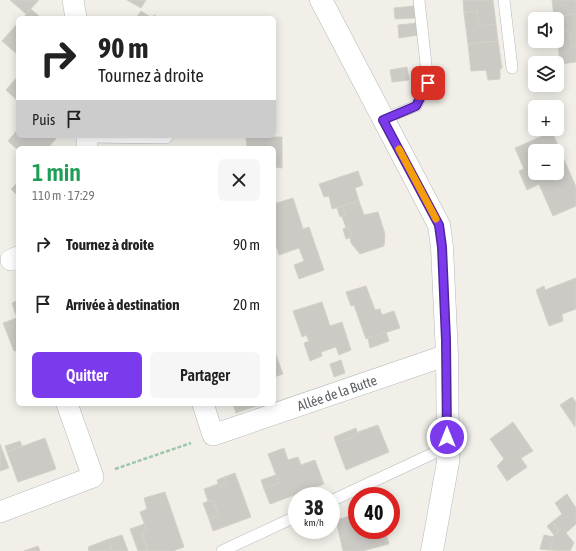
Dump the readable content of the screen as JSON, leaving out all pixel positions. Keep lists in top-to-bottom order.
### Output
{
  "streets": {
    "street": ["Allée de la Butte"]
  },
  "page": {
    "map_buttons": ["+", "−"],
    "turn": ["90 m", "Tournez à droite"],
    "then": "Puis",
    "heading": ["1 min", "110 m · 17:29"],
    "list": [
      {
        "name": "Tournez à droite",
        "value": "90 m"
      },
      {
        "name": "Arrivée à destination",
        "value": "20 m"
      }
    ],
    "buttons": ["Quitter", "Partager"],
    "speed": "38 km/h",
    "limit": "40"
  }
}
